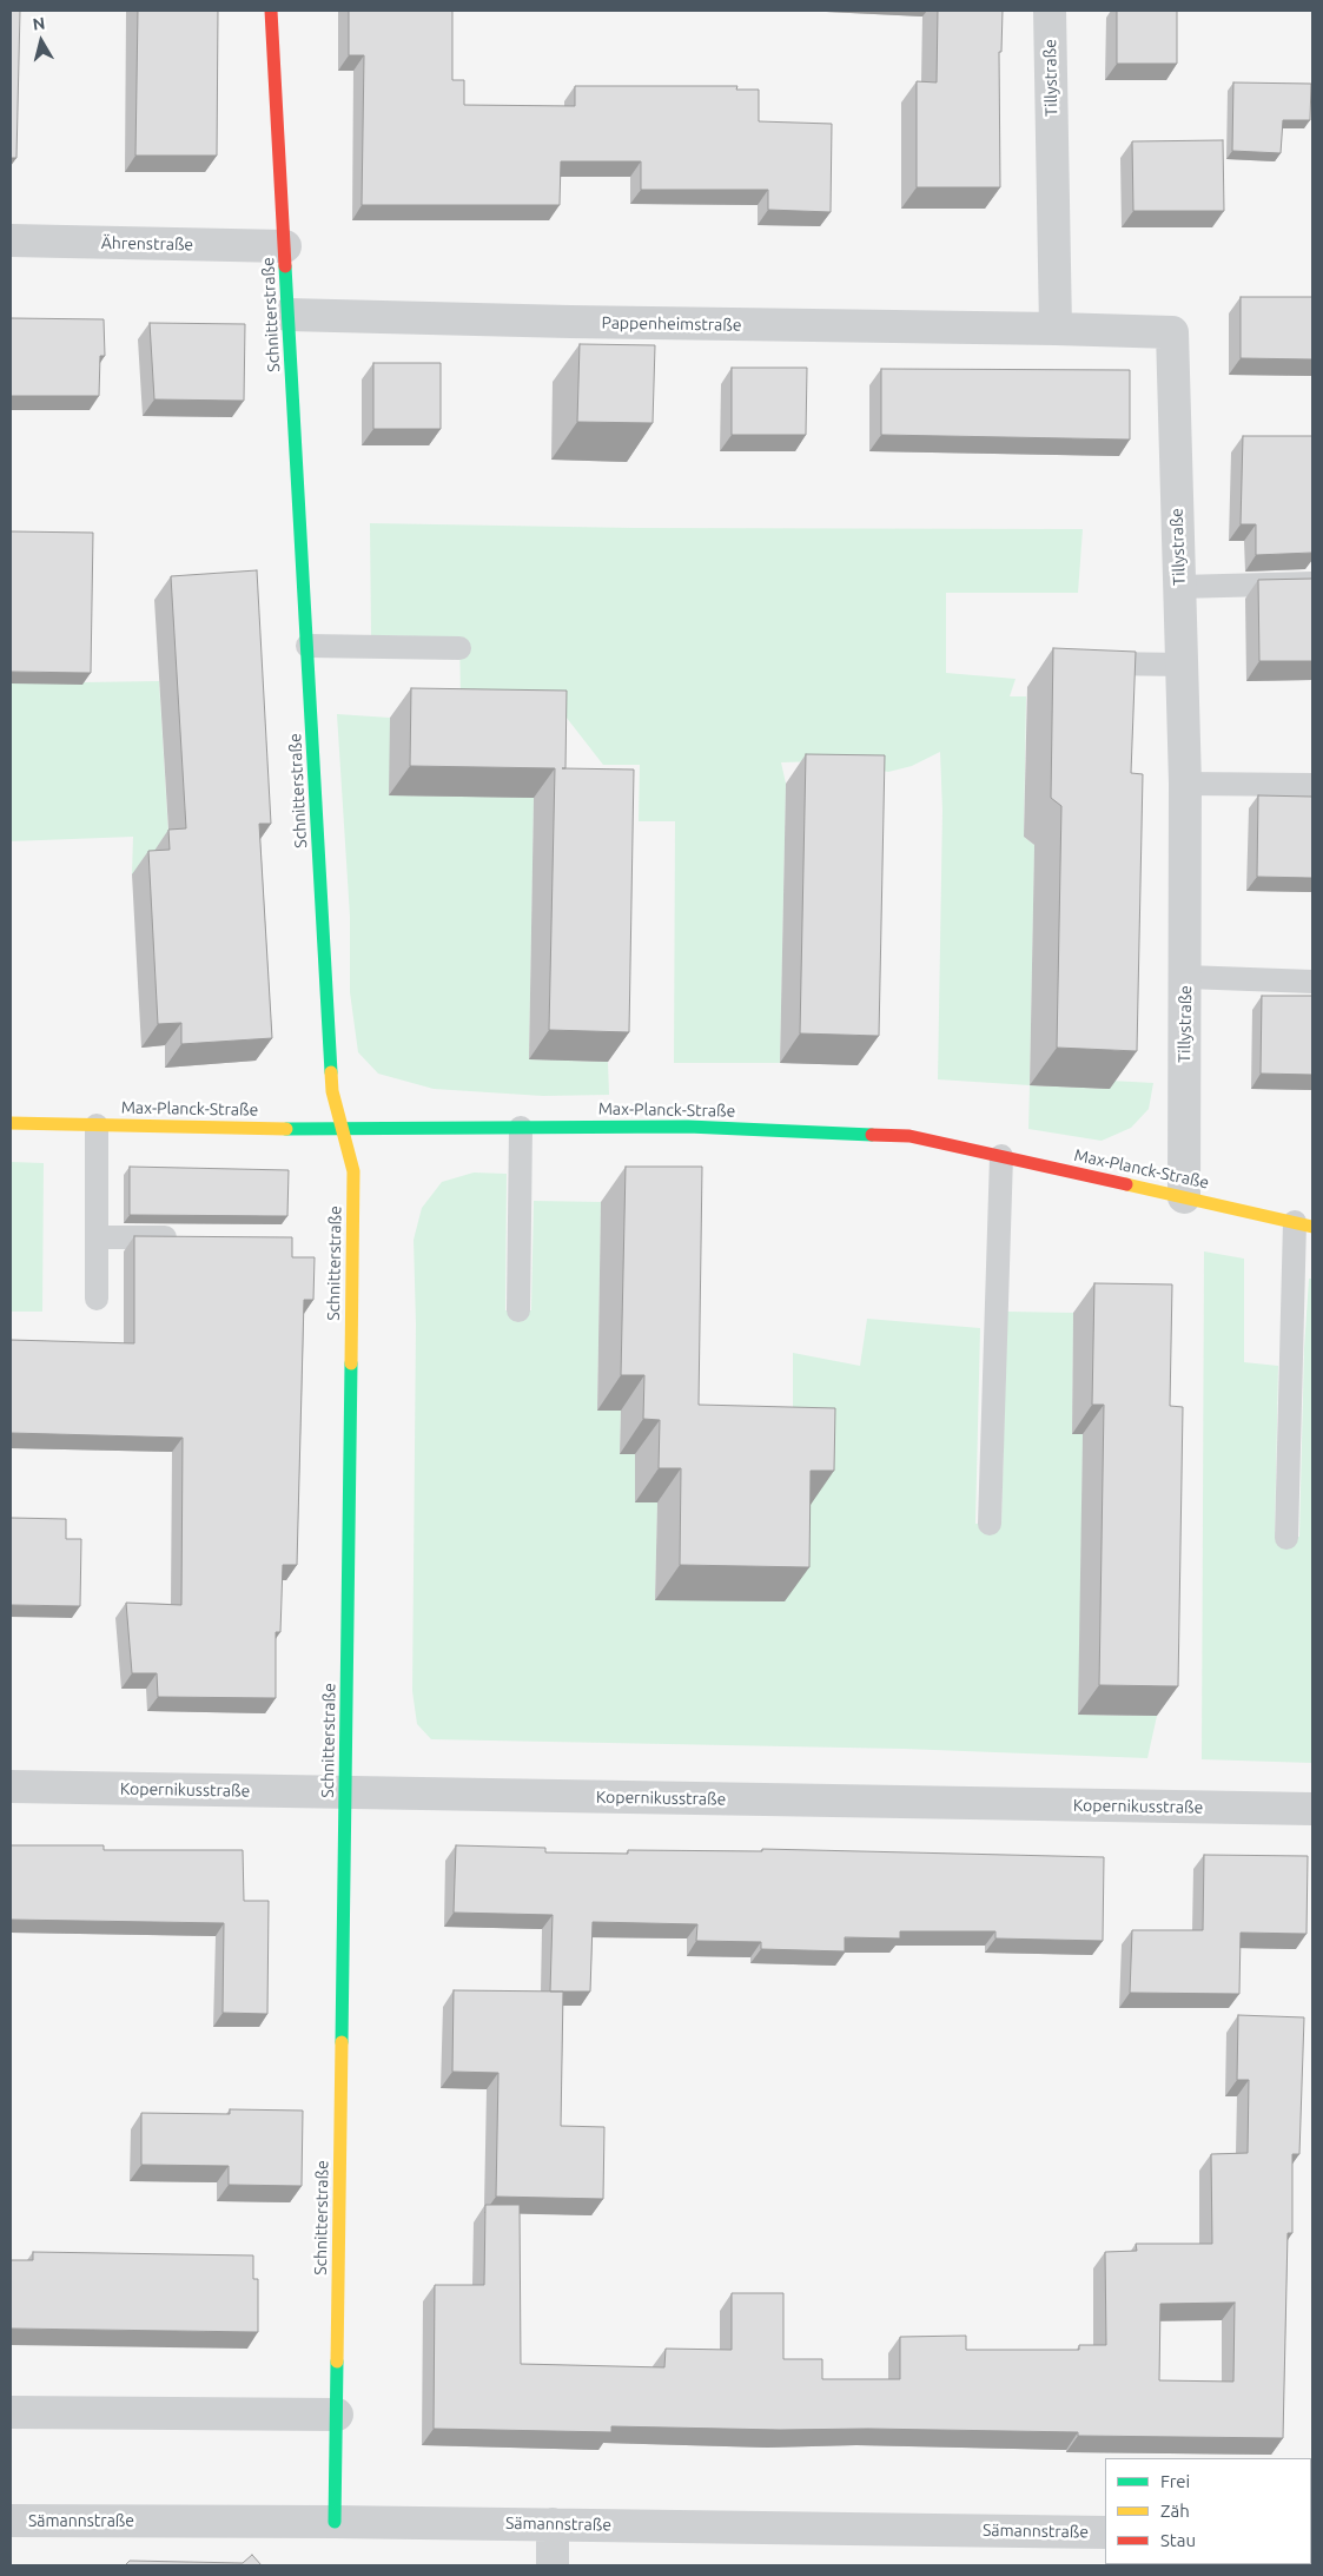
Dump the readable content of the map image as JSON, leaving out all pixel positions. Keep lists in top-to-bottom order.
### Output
{
  "streets": {
    "street": [
      "Tillystraße",
      "Ährenstraße",
      "Schnitterstraße",
      "Pappenheimstraße",
      "Max-Planck-Straße",
      "Kopernikusstraße",
      "Sämannstraße"
    ]
  },
  "crossings": [
    ["Tillystraße", "Pappenheimstraße"],
    ["Tillystraße", "Max-Planck-Straße"],
    ["Ährenstraße", "Schnitterstraße"],
    ["Schnitterstraße", "Pappenheimstraße"],
    ["Schnitterstraße", "Max-Planck-Straße"],
    ["Schnitterstraße", "Kopernikusstraße"],
    ["Schnitterstraße", "Sämannstraße"]
  ],
  "legend": ["Frei", "Zäh", "Stau"],
  "north": "top"
}
